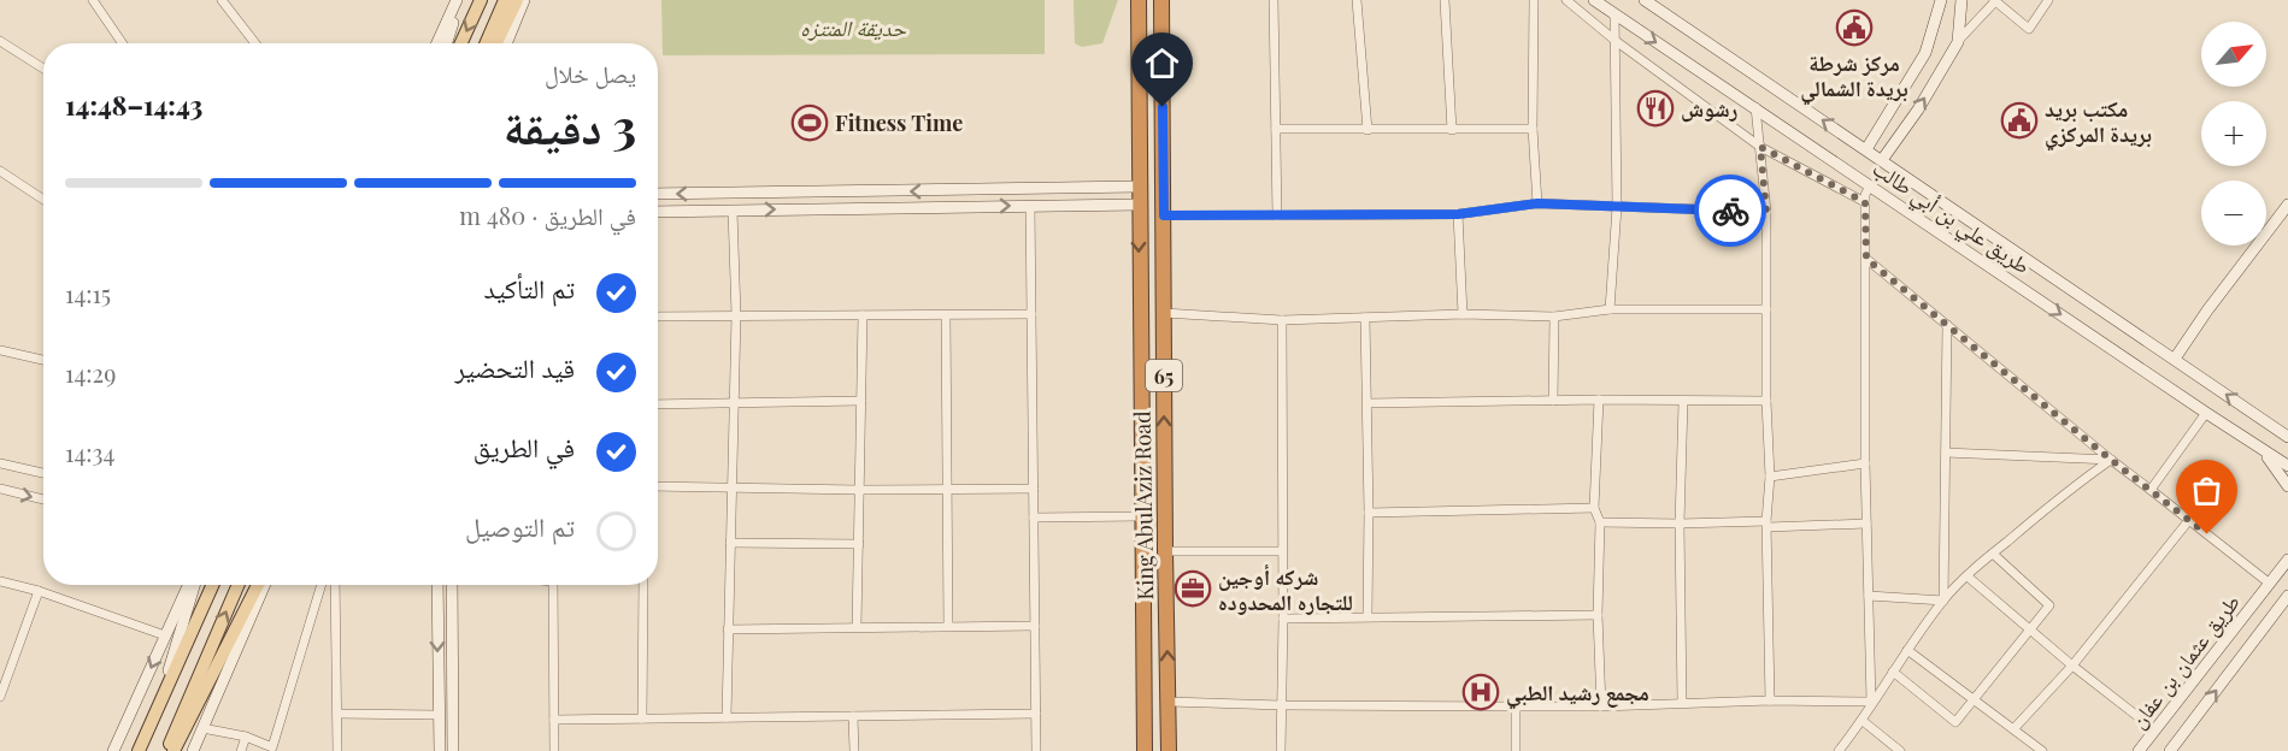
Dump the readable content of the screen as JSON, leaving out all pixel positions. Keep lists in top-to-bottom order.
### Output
{
  "streets": {
    "highway": ["65", "King AbulAziz Road"],
    "main road": ["طريق علي بن أبي طالب", "طريق عثمان بن عفان"]
  },
  "parks": ["حديقة المنتزه"],
  "places": {
    "public building": ["مركز شرطة بريدة الشمالي", "مكتب بريد بريدة المركزي"],
    "restaurant": ["رشوش"],
    "sports": ["Fitness Time"],
    "office": ["شركه أوجين للتجاره المحدوده"],
    "hospital": ["مجمع رشيد الطبي"]
  },
  "north": "top right",
  "page": {
    "map_buttons": ["+", "−"],
    "heading": ["3 دقيقة", "يصل خلال", "14:43–14:48"],
    "bar": "في الطريق · 480 m",
    "list": [
      ["تم التأكيد", "14:15"],
      ["قيد التحضير", "14:29"],
      ["في الطريق", "14:34"],
      "تم التوصيل"
    ]
  }
}
